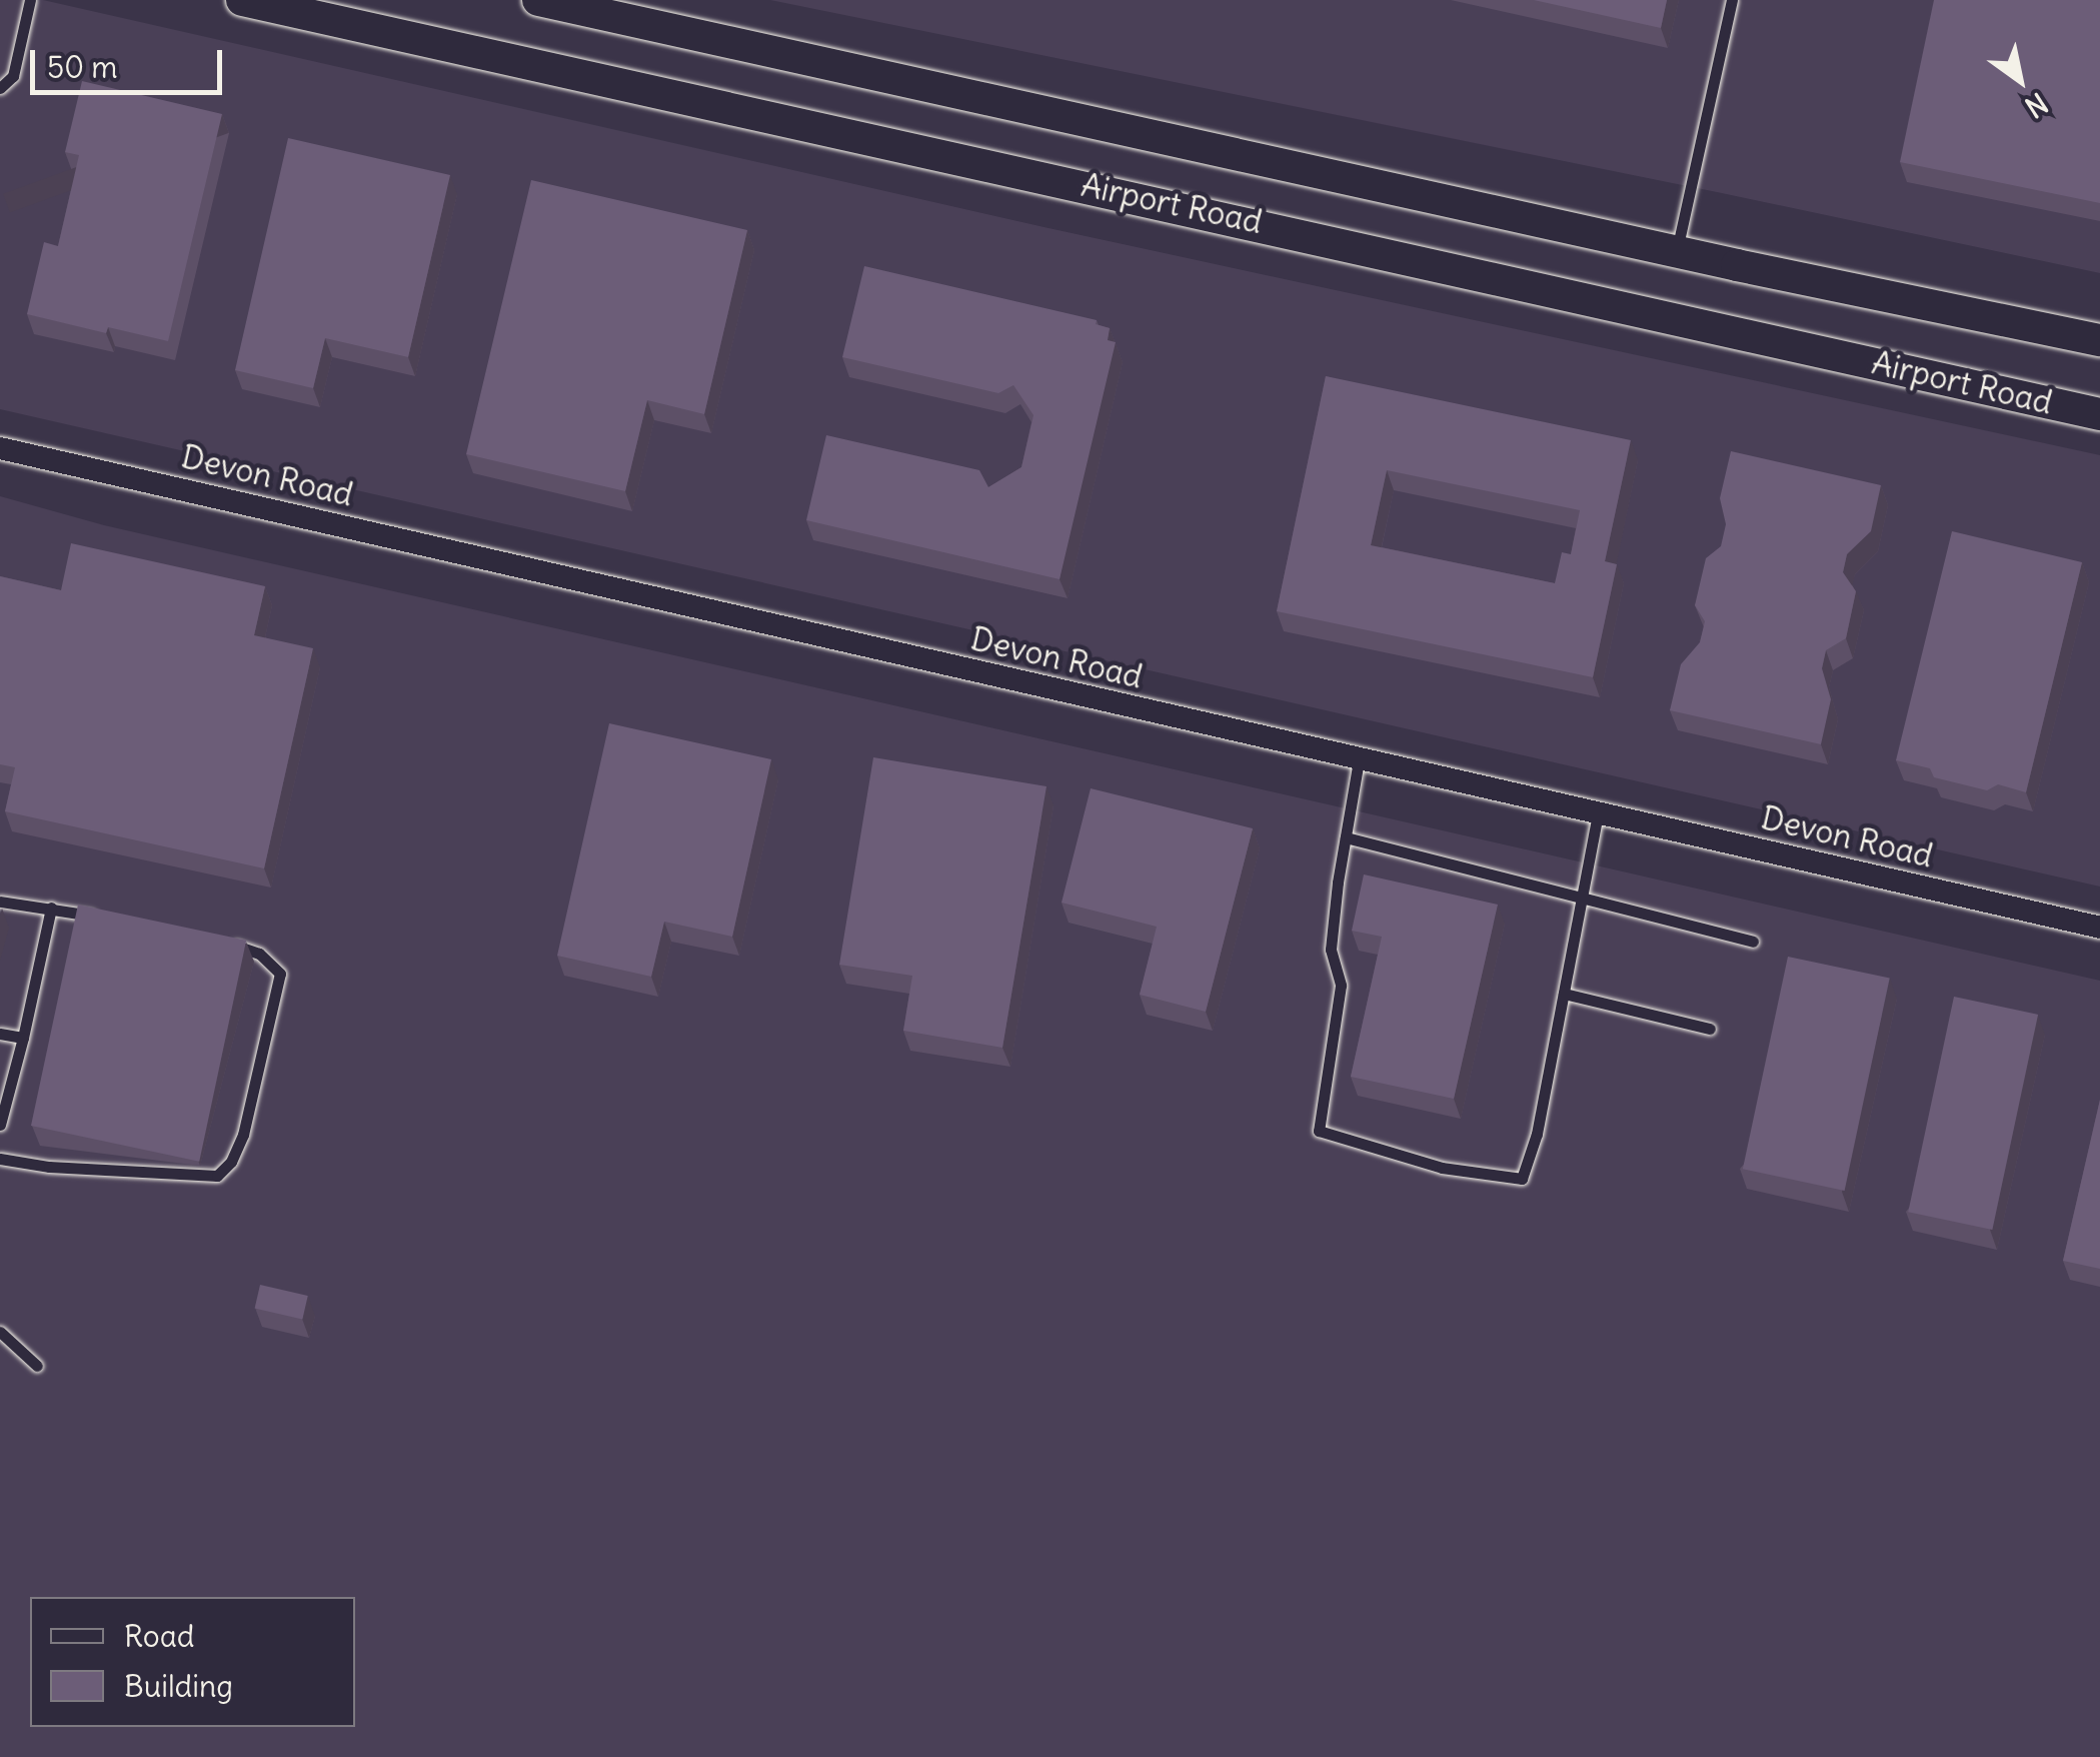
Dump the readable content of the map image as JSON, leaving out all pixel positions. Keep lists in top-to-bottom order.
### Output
{
  "streets": {
    "main road": ["Airport Road"],
    "street": ["Devon Road"]
  },
  "legend": ["Road", "Building"],
  "scale_bar": "50 m",
  "north": "bottom right"
}
